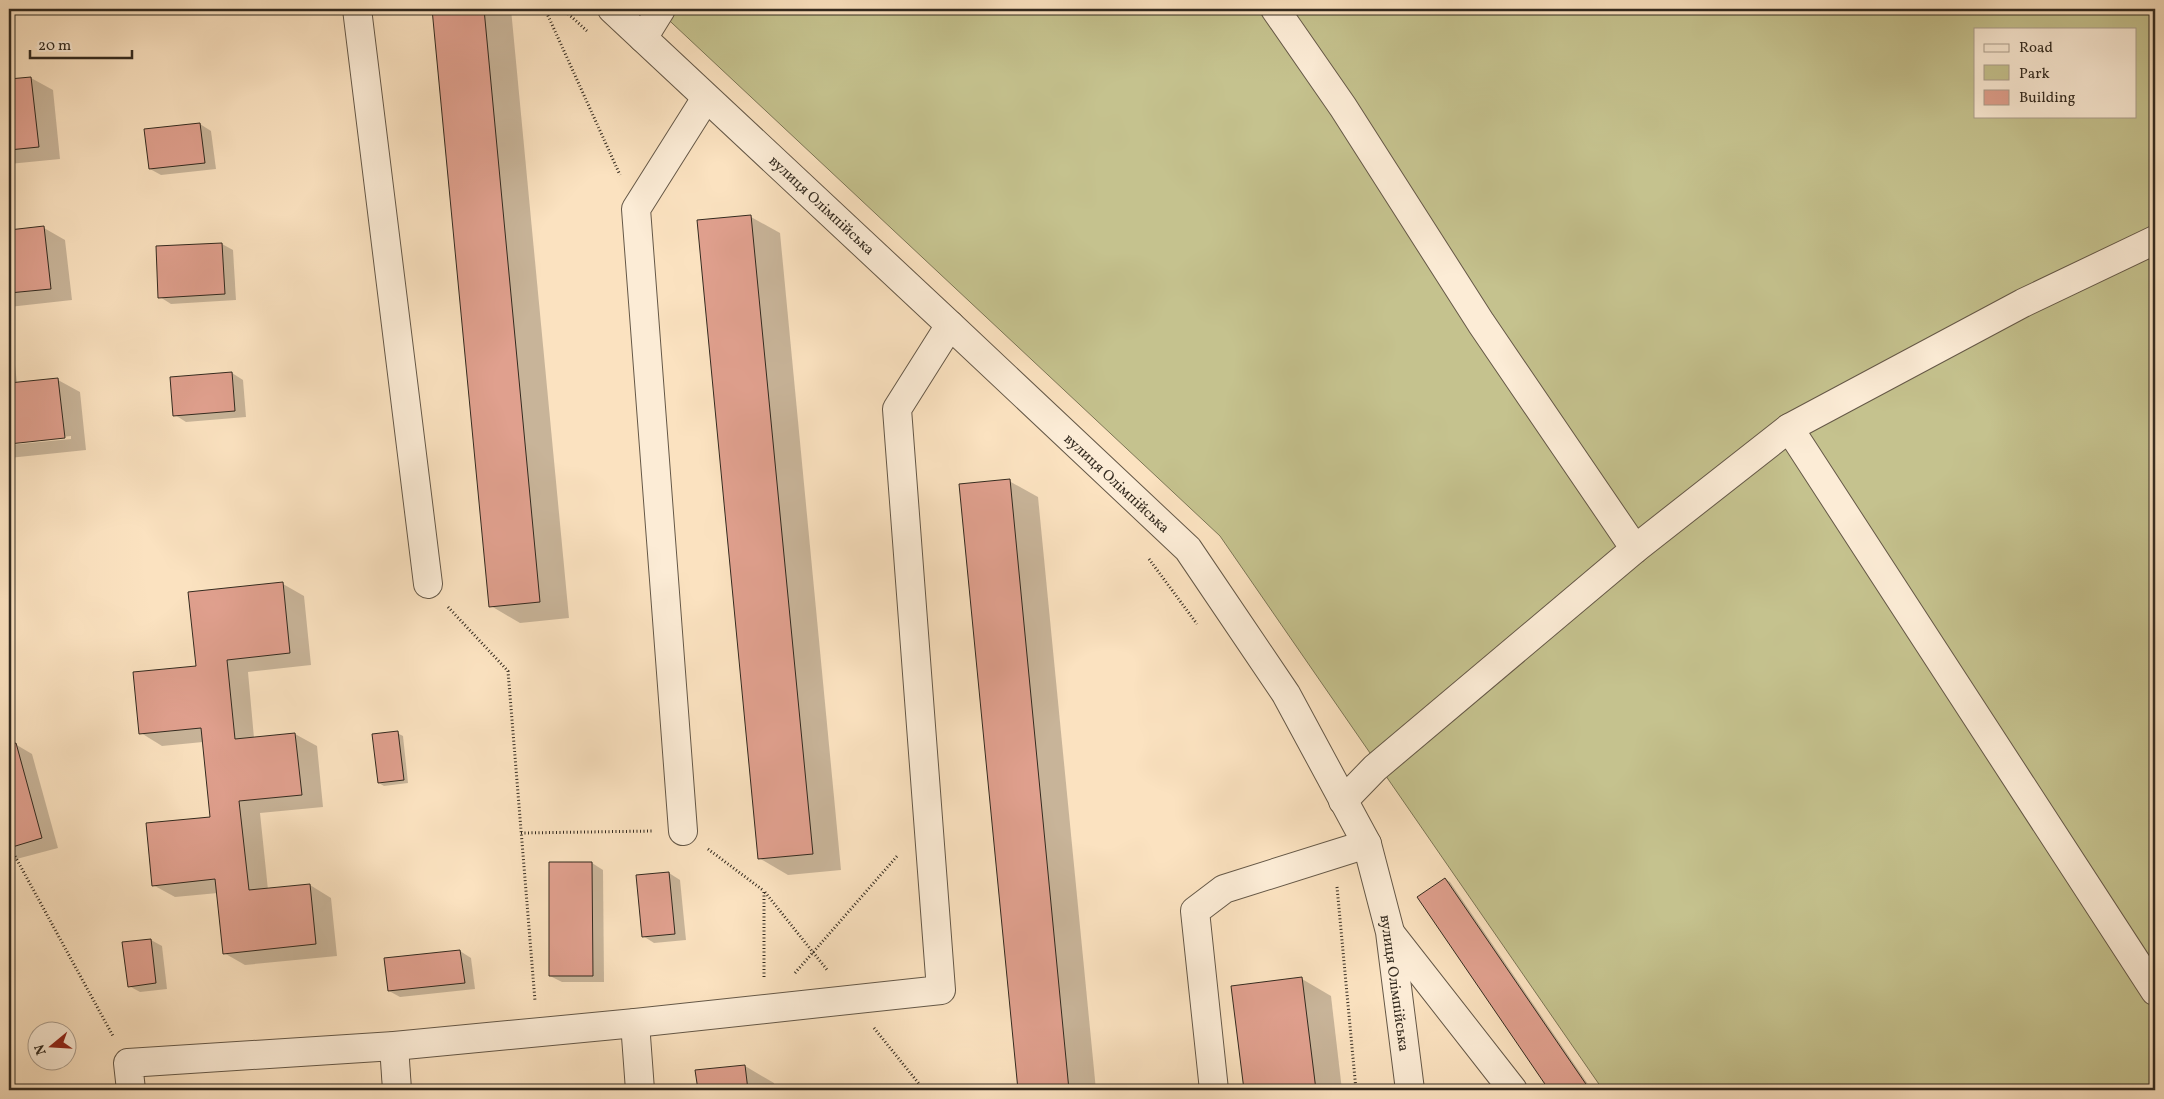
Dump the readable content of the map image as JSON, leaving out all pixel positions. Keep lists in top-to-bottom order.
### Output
{
  "streets": {
    "street": ["вулиця Олімпійська"]
  },
  "legend": ["Road", "Park", "Building"],
  "scale_bar": "20 m",
  "north": "left"
}
